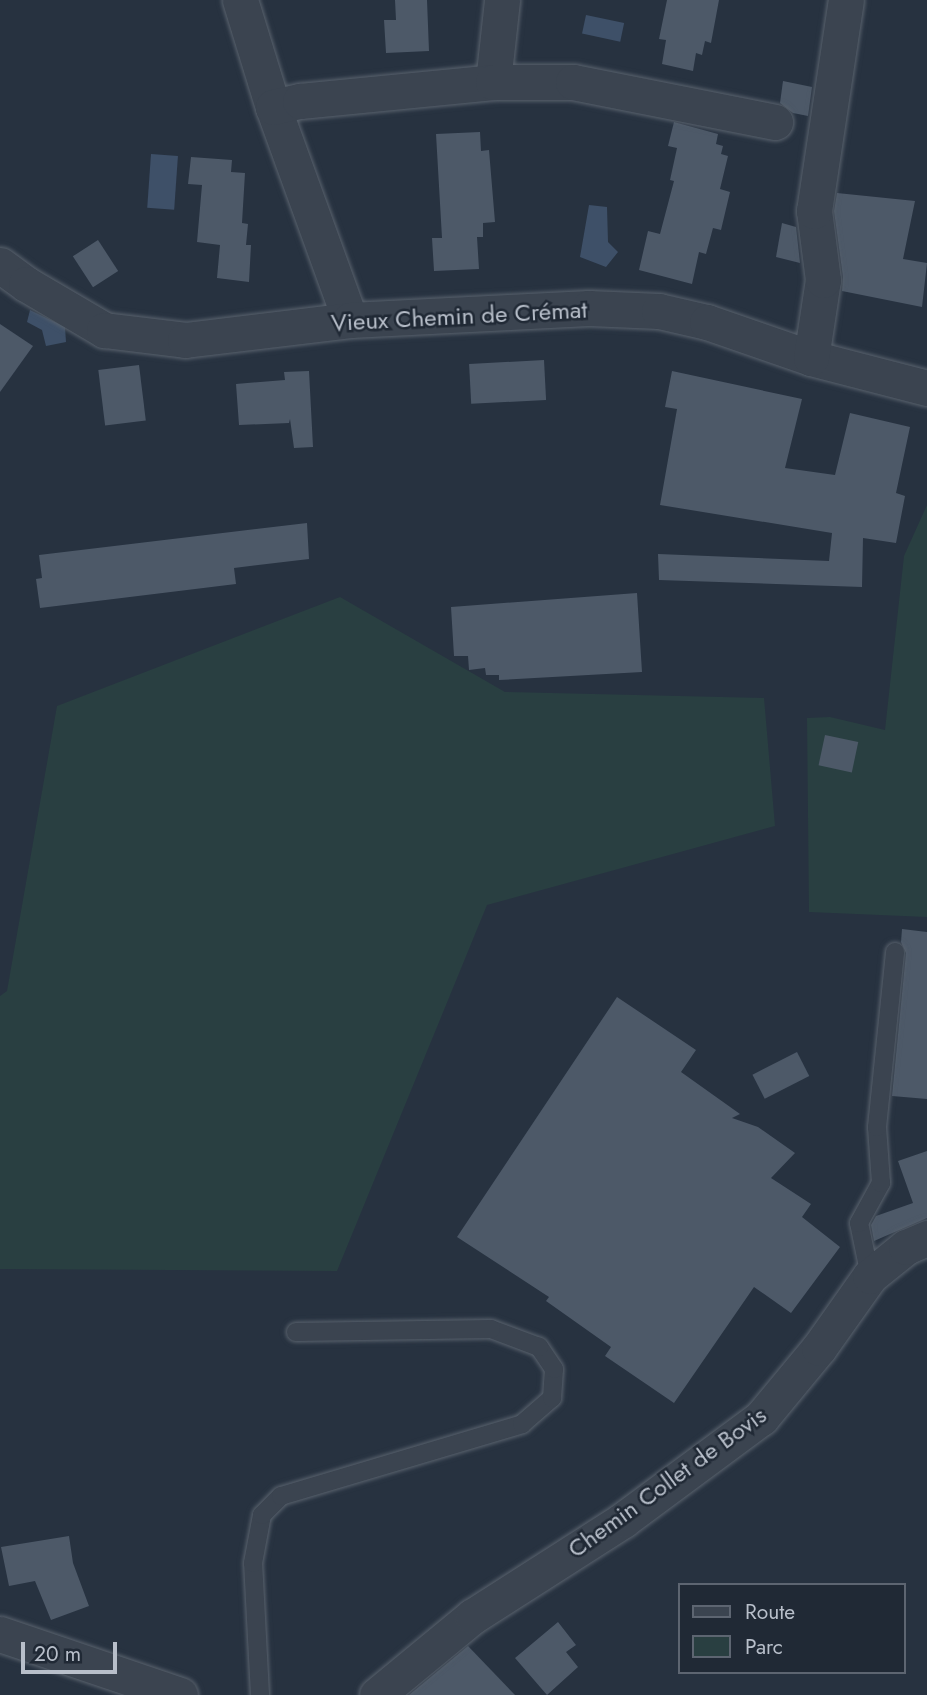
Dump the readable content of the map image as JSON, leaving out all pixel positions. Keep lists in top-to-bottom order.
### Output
{
  "streets": {
    "street": ["Vieux Chemin de Crémat", "Chemin Collet de Bovis"]
  },
  "legend": ["Route", "Parc"],
  "scale_bar": "20 m"
}
